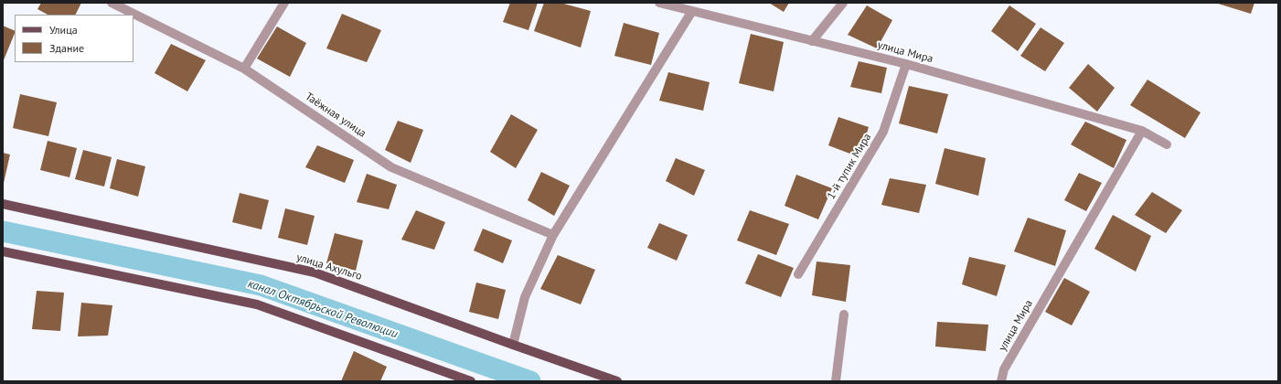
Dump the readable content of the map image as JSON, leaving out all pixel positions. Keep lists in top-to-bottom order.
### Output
{
  "streets": {
    "main road": ["улица Ахульго"],
    "street": ["улица Мира", "Таёжная улица", "1-й тупик Мира"]
  },
  "crossings": [
    ["улица Мира", "1-й тупик Мира"]
  ],
  "water": ["канал Октябрьской Революции"],
  "legend": ["Улица", "Здание"]
}
